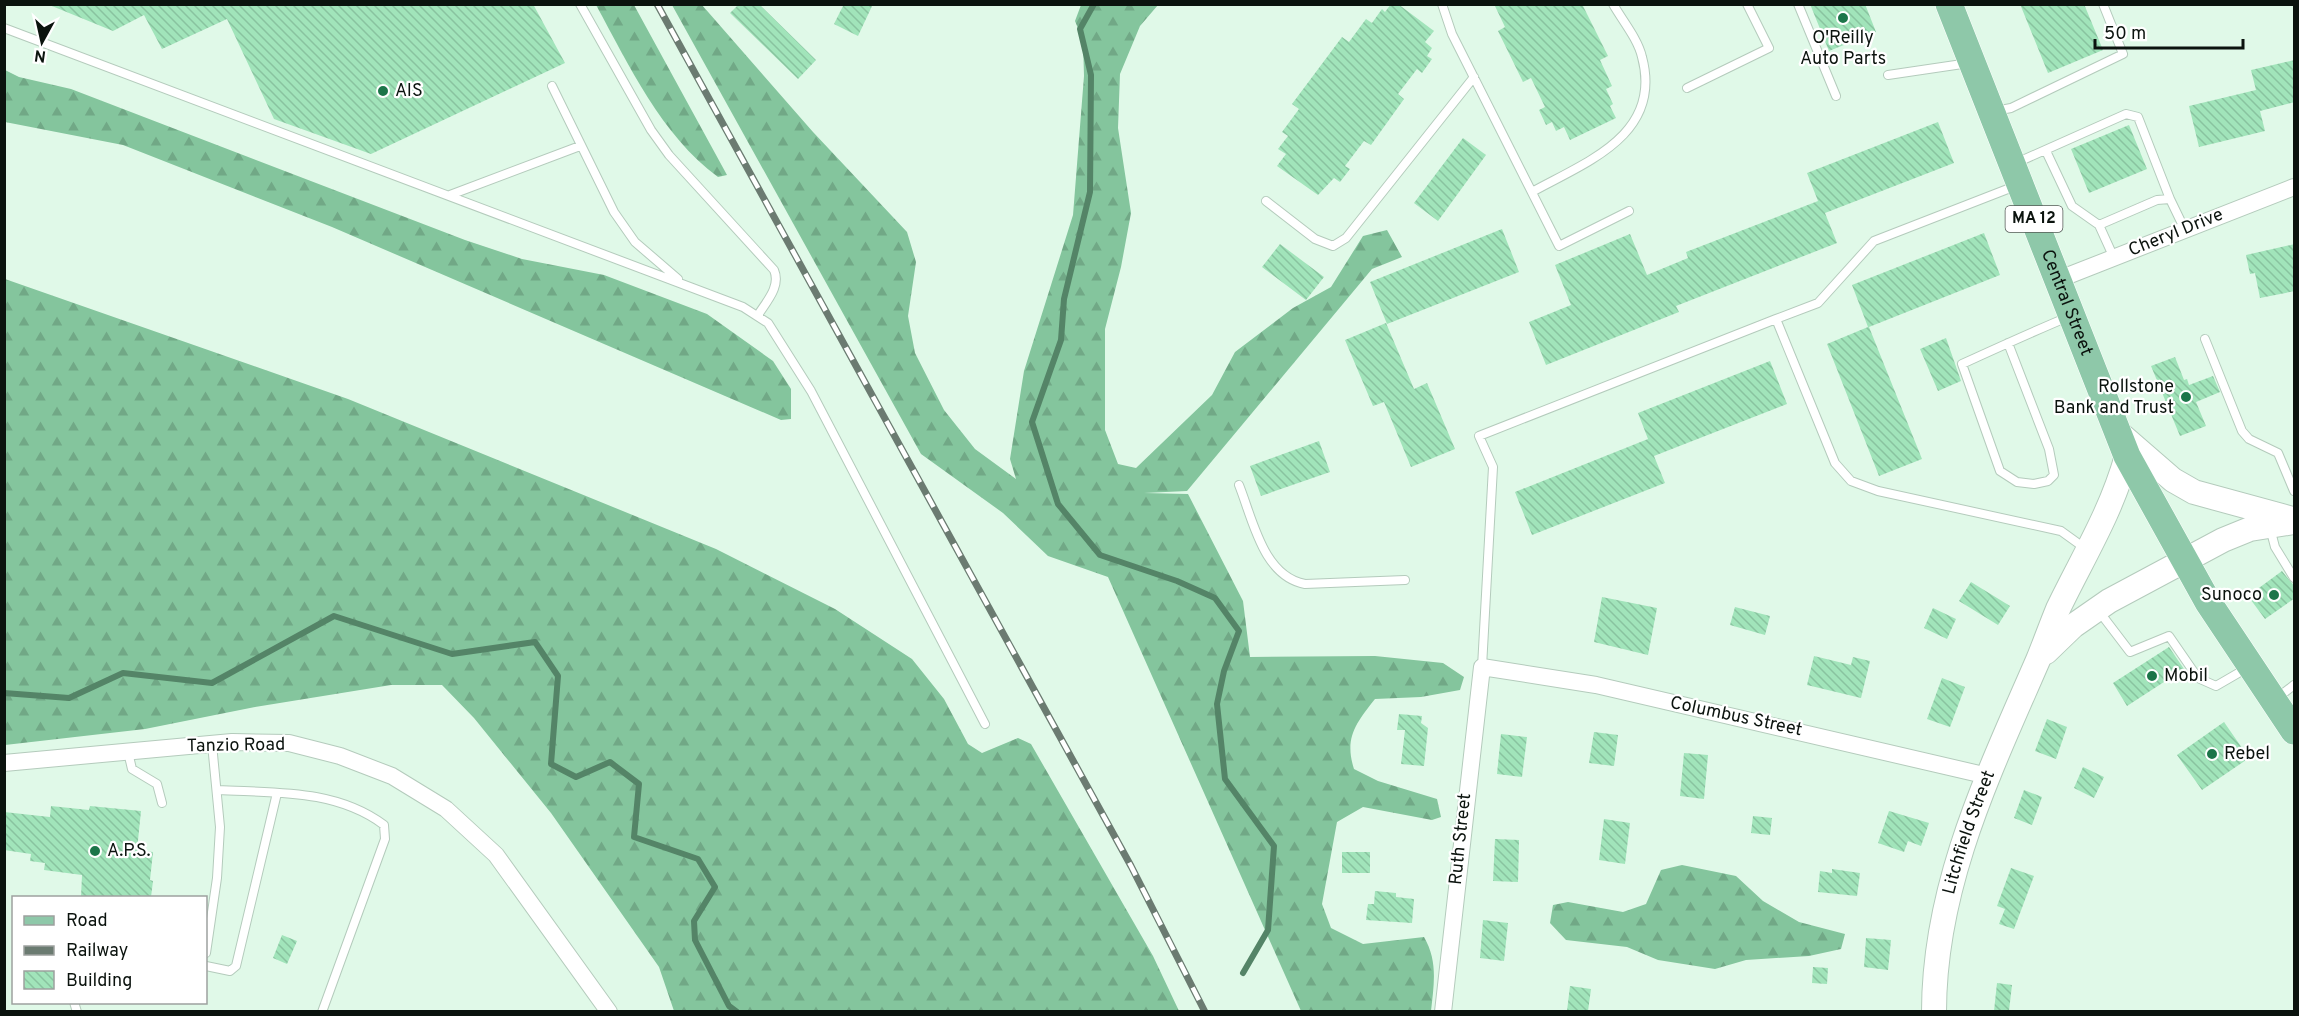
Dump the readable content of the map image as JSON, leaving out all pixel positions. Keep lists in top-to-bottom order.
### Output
{
  "streets": {
    "main road": ["MA 12", "Central Street", "Litchfield Street"],
    "street": [
      "Cheryl Drive",
      "Columbus Street",
      "Tanzio Road",
      "Ruth Street"
    ]
  },
  "crossings": [
    ["Cheryl Drive", "Central Street"],
    ["Central Street", "Litchfield Street"],
    ["Columbus Street", "Litchfield Street"],
    ["Columbus Street", "Ruth Street"]
  ],
  "places": [
    "O'Reilly Auto Parts",
    "AIS",
    "Rollstone Bank and Trust",
    "Sunoco",
    "Mobil",
    "Rebel",
    "A.P.S."
  ],
  "legend": ["Road", "Railway", "Building"],
  "scale_bar": "50 m",
  "north": "bottom"
}
